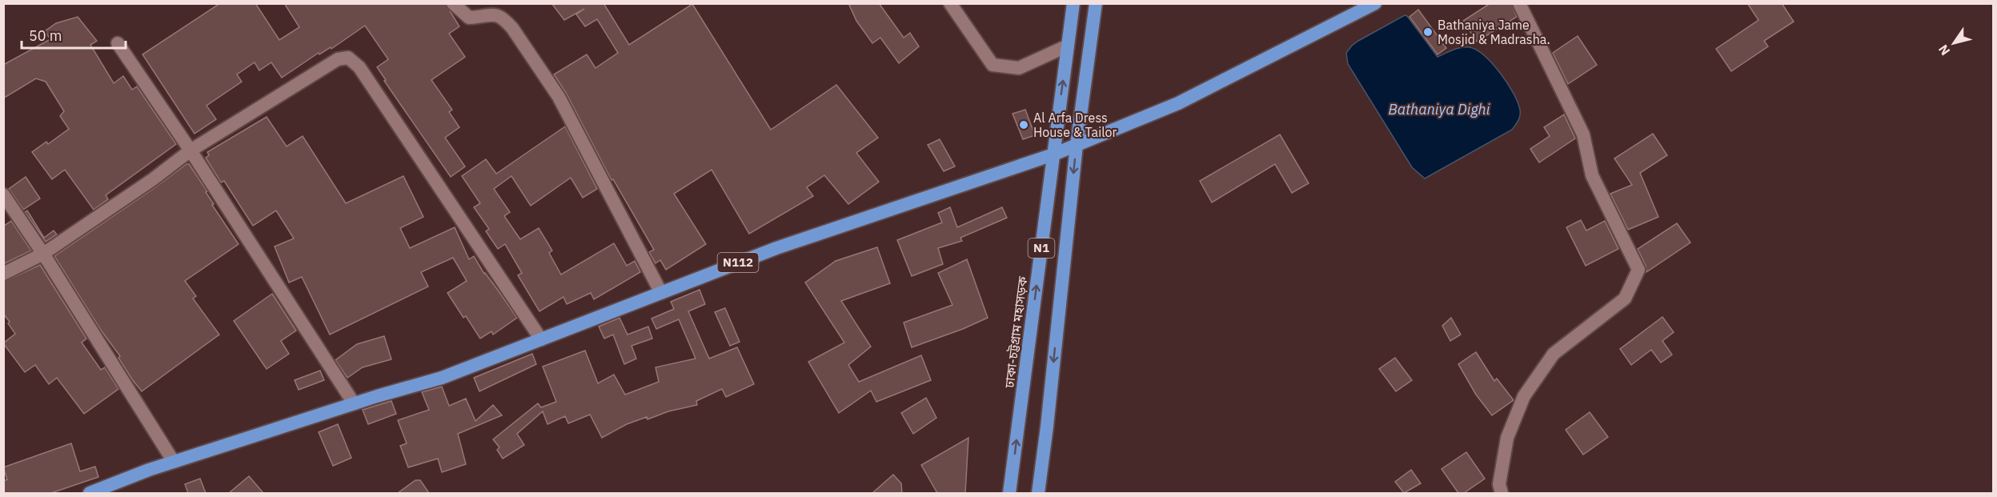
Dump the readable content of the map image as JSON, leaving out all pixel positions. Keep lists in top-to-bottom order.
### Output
{
  "streets": {
    "highway": ["N1", "N112", "ঢাকা-চট্টগ্রাম মহাসড়ক"]
  },
  "crossings": [
    ["N1", "N112"],
    ["N112", "ঢাকা-চট্টগ্রাম মহাসড়ক"]
  ],
  "water": ["Bathaniya Dighi"],
  "places": ["Bathaniya Jame Mosjid & Madrasha.", "Al Arfa Dress House & Tailor"],
  "scale_bar": "50 m",
  "north": "bottom left"
}
